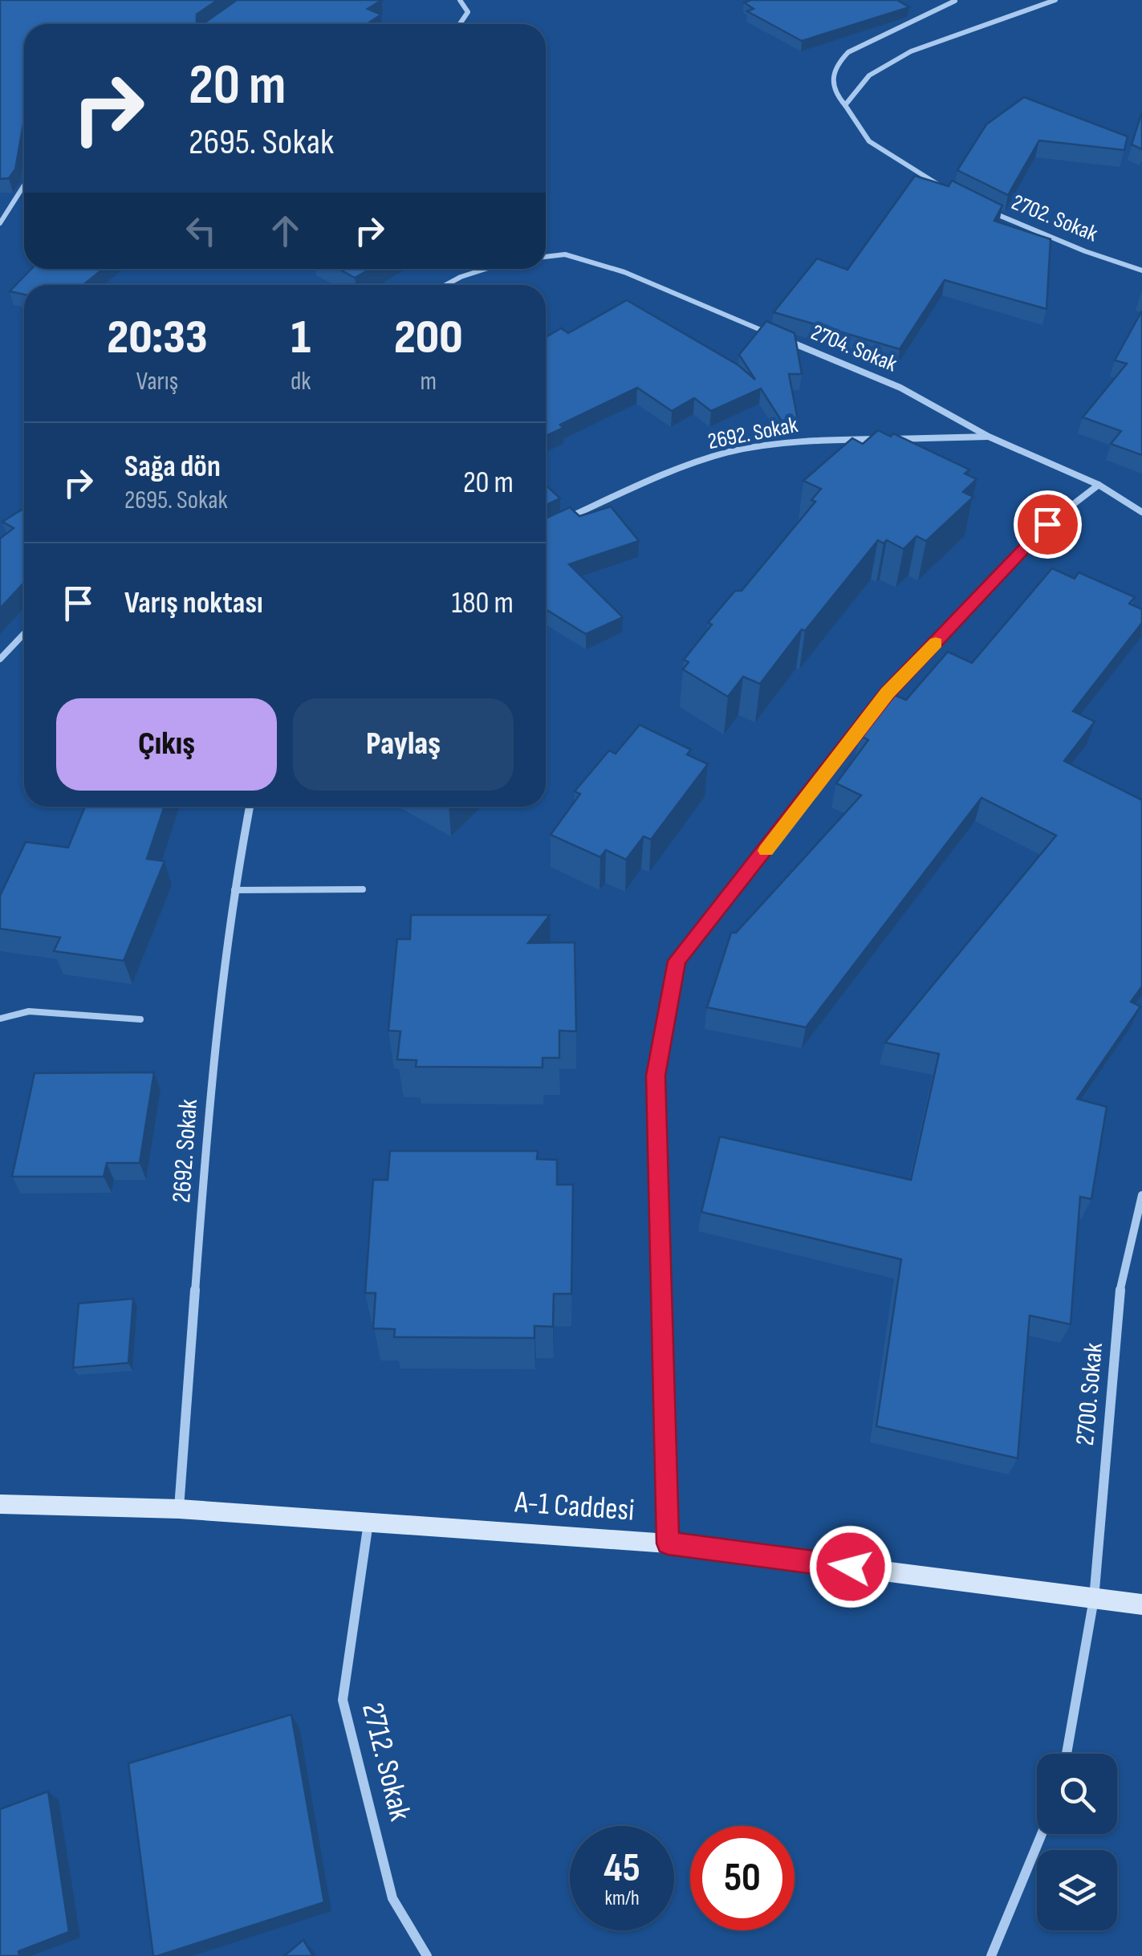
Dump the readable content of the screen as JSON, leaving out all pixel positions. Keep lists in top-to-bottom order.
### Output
{
  "streets": {
    "main road": ["A-1 Caddesi"],
    "street": [
      "2702. Sokak",
      "2704. Sokak",
      "2692. Sokak",
      "2700. Sokak",
      "2712. Sokak"
    ]
  },
  "crossings": [
    ["2704. Sokak", "2692. Sokak"],
    ["2692. Sokak", "A-1 Caddesi"],
    ["2700. Sokak", "A-1 Caddesi"],
    ["A-1 Caddesi", "2712. Sokak"]
  ],
  "page": {
    "turn": ["20 m", "2695. Sokak"],
    "eta": [
      "20:33",
      "Varış",
      "1",
      "dk",
      "200",
      "m"
    ],
    "list": [
      {
        "name": "Sağa dön",
        "note": "2695. Sokak",
        "value": "20 m"
      },
      {
        "name": "Varış noktası",
        "value": "180 m"
      }
    ],
    "buttons": ["Çıkış", "Paylaş"],
    "speed": "45 km/h",
    "limit": "50"
  }
}
